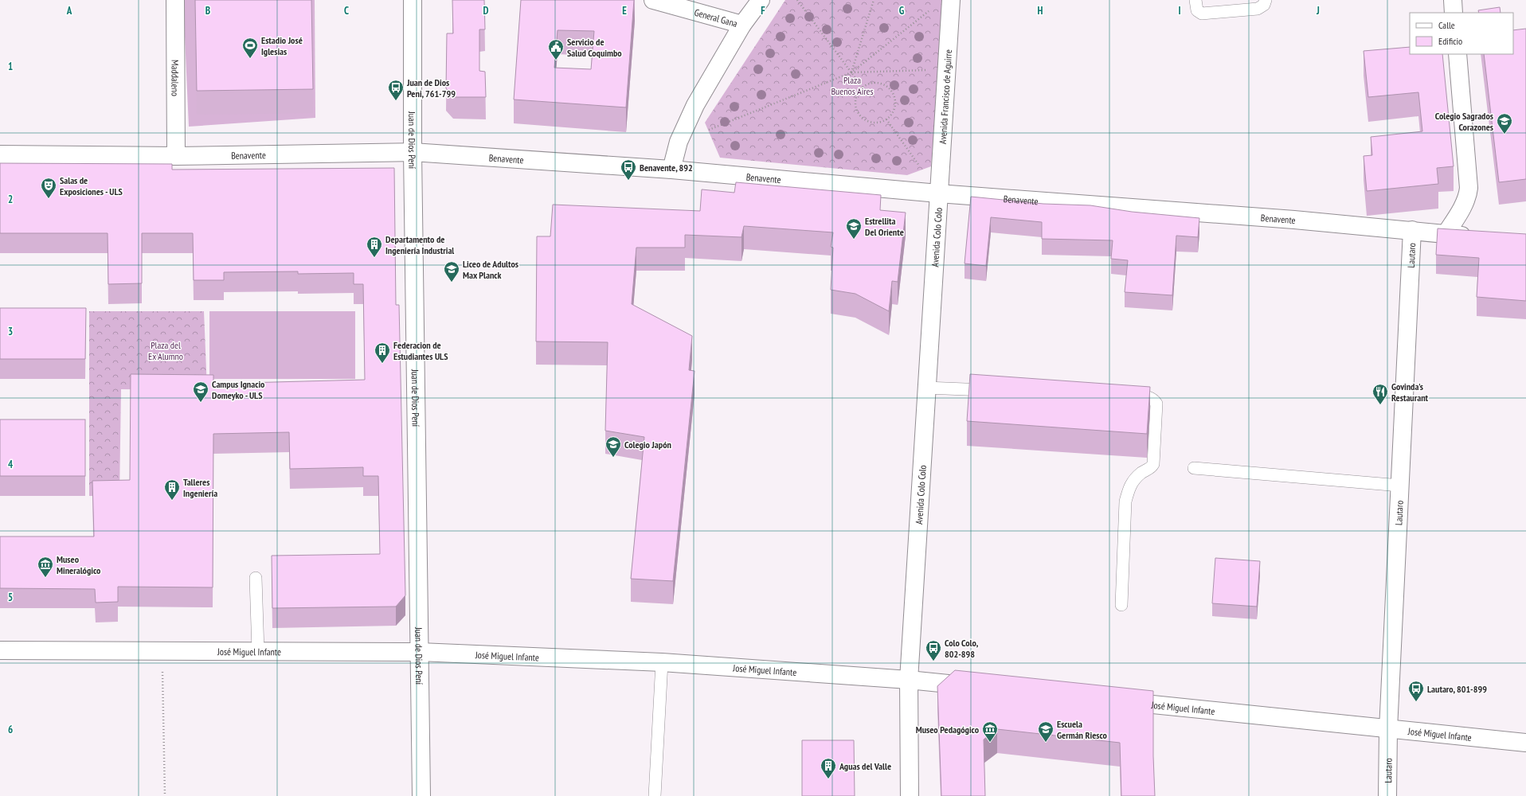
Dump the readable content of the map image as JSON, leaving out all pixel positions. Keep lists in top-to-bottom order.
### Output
{
  "streets": {
    "street": [
      "General Gana",
      "Maddaleno",
      "Avenida Francisco de Aguirre",
      "Juan de Dios Pení",
      "Benavente",
      "Avenida Colo Colo",
      "Lautaro",
      "José Miguel Infante"
    ]
  },
  "crossings": [
    ["Maddaleno", "Benavente"],
    ["Avenida Francisco de Aguirre", "Benavente"],
    ["Avenida Francisco de Aguirre", "Avenida Colo Colo"],
    ["Juan de Dios Pení", "Benavente"],
    ["Juan de Dios Pení", "José Miguel Infante"],
    ["Benavente", "Avenida Colo Colo"],
    ["Benavente", "Lautaro"],
    ["Avenida Colo Colo", "José Miguel Infante"],
    ["Lautaro", "José Miguel Infante"]
  ],
  "parks": ["Plaza Buenos Aires", "Plaza del Ex Alumno"],
  "places": {
    "sports": ["Estadio José Iglesias"],
    "public building": ["Servicio de Salud Coquimbo"],
    "bus stop": [
      "Juan de Dios Peni, 761-799",
      "Benavente, 892",
      "Colo Colo, 802-898",
      "Lautaro, 801-899"
    ],
    "school or university": [
      "Colegio Sagrados Corazones",
      "Estrellita Del Oriente",
      "Liceo de Adultos Max Planck",
      "Campus Ignacio Domeyko - ULS",
      "Colegio Japón",
      "Escuela Germán Riesco"
    ],
    "theatre": ["Salas de Exposiciones - ULS"],
    "building": [
      "Departamento de Ingeniería Industrial",
      "Federacion de Estudiantes ULS",
      "Talleres Ingeniería",
      "Aguas del Valle"
    ],
    "restaurant": ["Govinda's Restaurant"],
    "museum": ["Museo Mineralógico", "Museo Pedagógico"]
  },
  "legend": ["Calle", "Edificio"],
  "grid": {
    "columns": [
      "A",
      "B",
      "C",
      "D",
      "E",
      "F",
      "G",
      "H",
      "I",
      "J"
    ],
    "rows": [
      "1",
      "2",
      "3",
      "4",
      "5",
      "6"
    ]
  }
}
